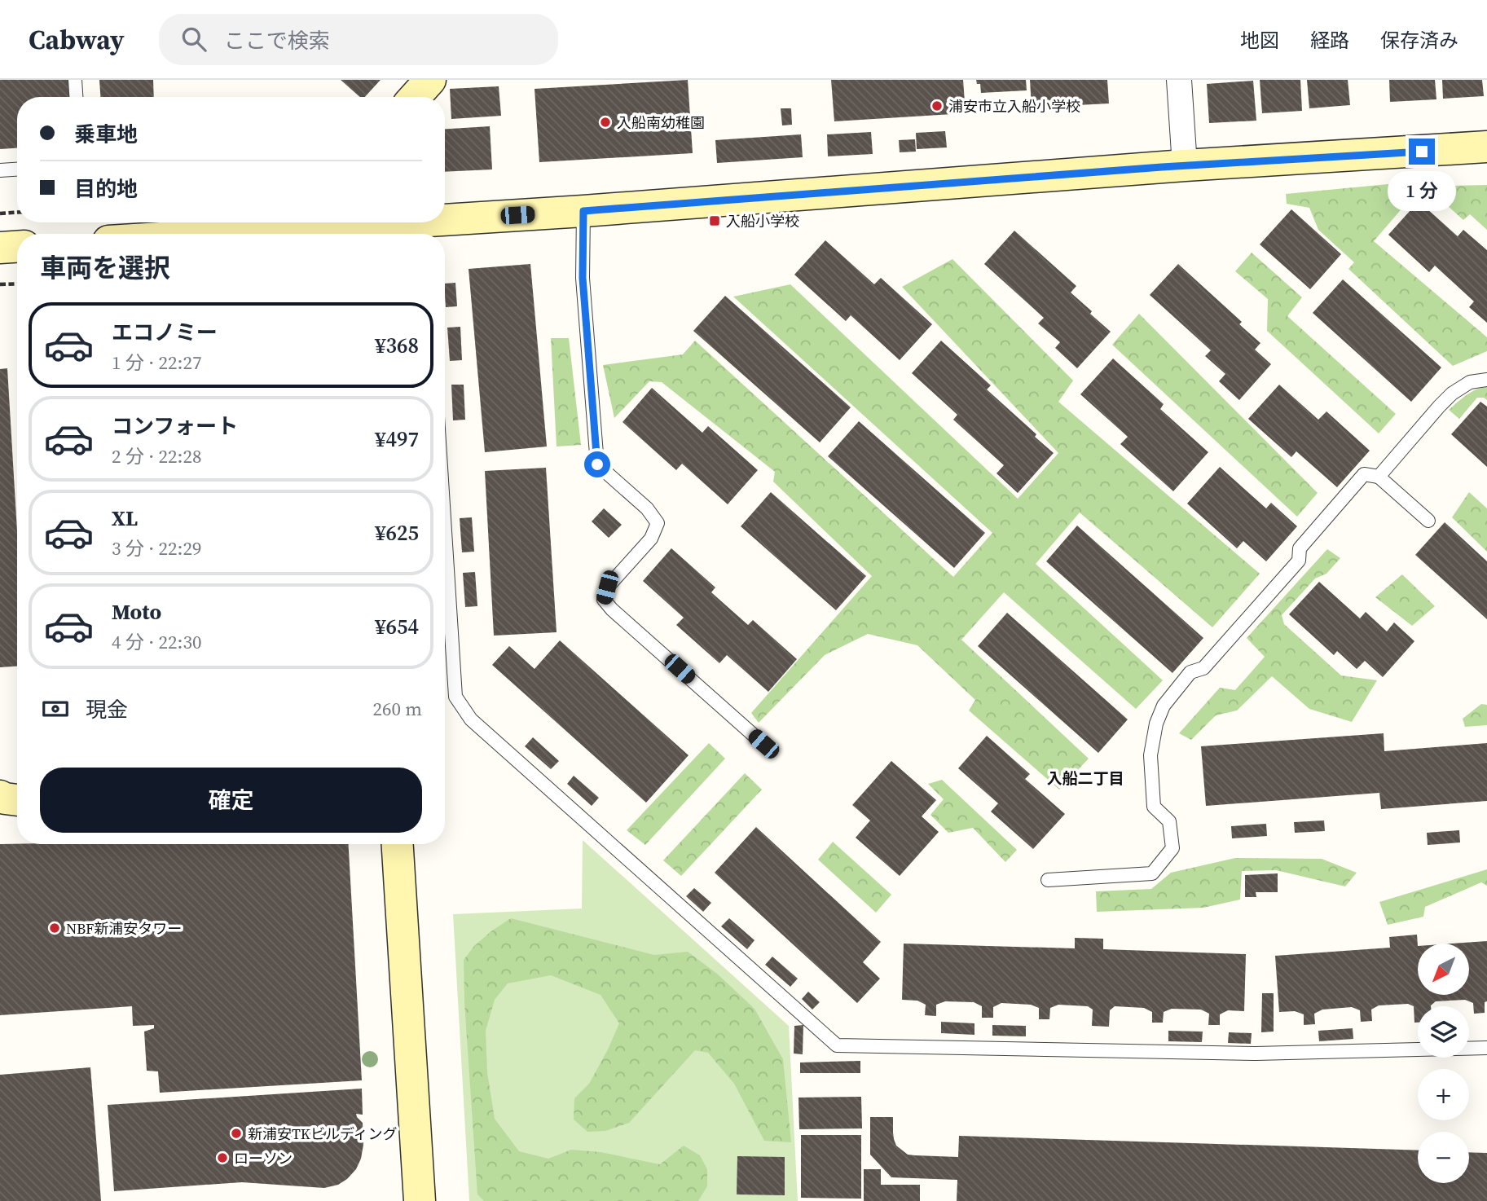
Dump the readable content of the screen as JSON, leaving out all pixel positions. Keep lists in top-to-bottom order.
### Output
{
  "districts": ["入船二丁目"],
  "places": {
    "other": [
      "浦安市立入船小学校",
      "入船南幼稚園",
      "NBF新浦安タワー",
      "新浦安TKビルディング",
      "ローソン"
    ],
    "transit": ["入船小学校"]
  },
  "north": "bottom left",
  "page": {
    "header": "Cabway",
    "search": "ここで検索",
    "nav": ["地図", "経路", "保存済み"],
    "banner": ["乗車地", "目的地"],
    "bubble": "1 分",
    "heading": "車両を選択",
    "list": [
      {
        "name": "エコノミー",
        "note": "1 分 · 22:27",
        "value": "¥368"
      },
      {
        "name": "コンフォート",
        "note": "2 分 · 22:28",
        "value": "¥497"
      },
      {
        "name": "XL",
        "note": "3 分 · 22:29",
        "value": "¥625"
      },
      {
        "name": "Moto",
        "note": "4 分 · 22:30",
        "value": "¥654"
      }
    ],
    "pay": ["現金", "260 m"],
    "buttons": "確定",
    "map_buttons": ["+", "−"]
  }
}
